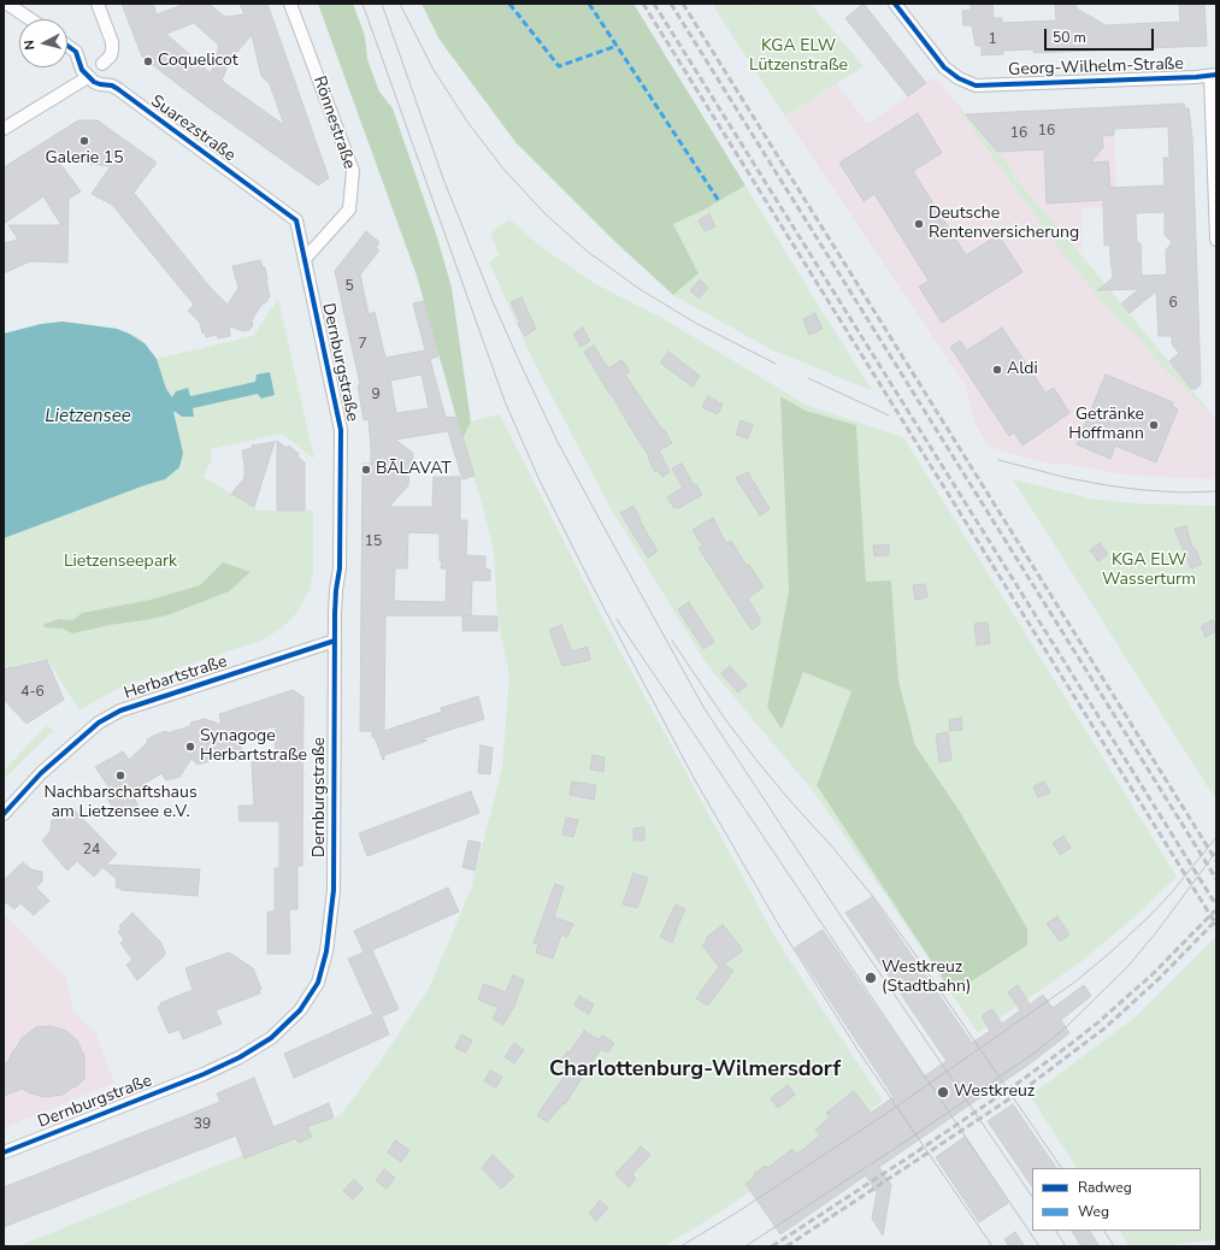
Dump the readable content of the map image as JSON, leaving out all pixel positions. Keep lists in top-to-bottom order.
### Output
{
  "streets": {
    "street": [
      "Georg-Wilhelm-Straße",
      "Rönnestraße",
      "Suarezstraße",
      "Dernburgstraße",
      "Herbartstraße"
    ]
  },
  "crossings": [
    ["Rönnestraße", "Suarezstraße"],
    ["Rönnestraße", "Dernburgstraße"],
    ["Suarezstraße", "Dernburgstraße"],
    ["Dernburgstraße", "Herbartstraße"]
  ],
  "districts": ["Charlottenburg-Wilmersdorf"],
  "water": ["Lietzensee"],
  "parks": ["KGA ELW Lützenstraße", "KGA ELW Wasserturm", "Lietzenseepark"],
  "places": [
    "Coquelicot",
    "Galerie 15",
    "Deutsche Rentenversicherung",
    "Aldi",
    "Getränke Hoffmann",
    "BĀLAVAT",
    "Synagoge Herbartstraße",
    "Nachbarschaftshaus am Lietzensee e.V.",
    "Westkreuz (Stadtbahn)",
    "Westkreuz"
  ],
  "house_numbers": [
    "1",
    "16",
    "16",
    "5",
    "6",
    "7",
    "9",
    "15",
    "4-6",
    "24",
    "39"
  ],
  "legend": ["Radweg", "Weg"],
  "scale_bar": "50 m",
  "north": "left"
}
